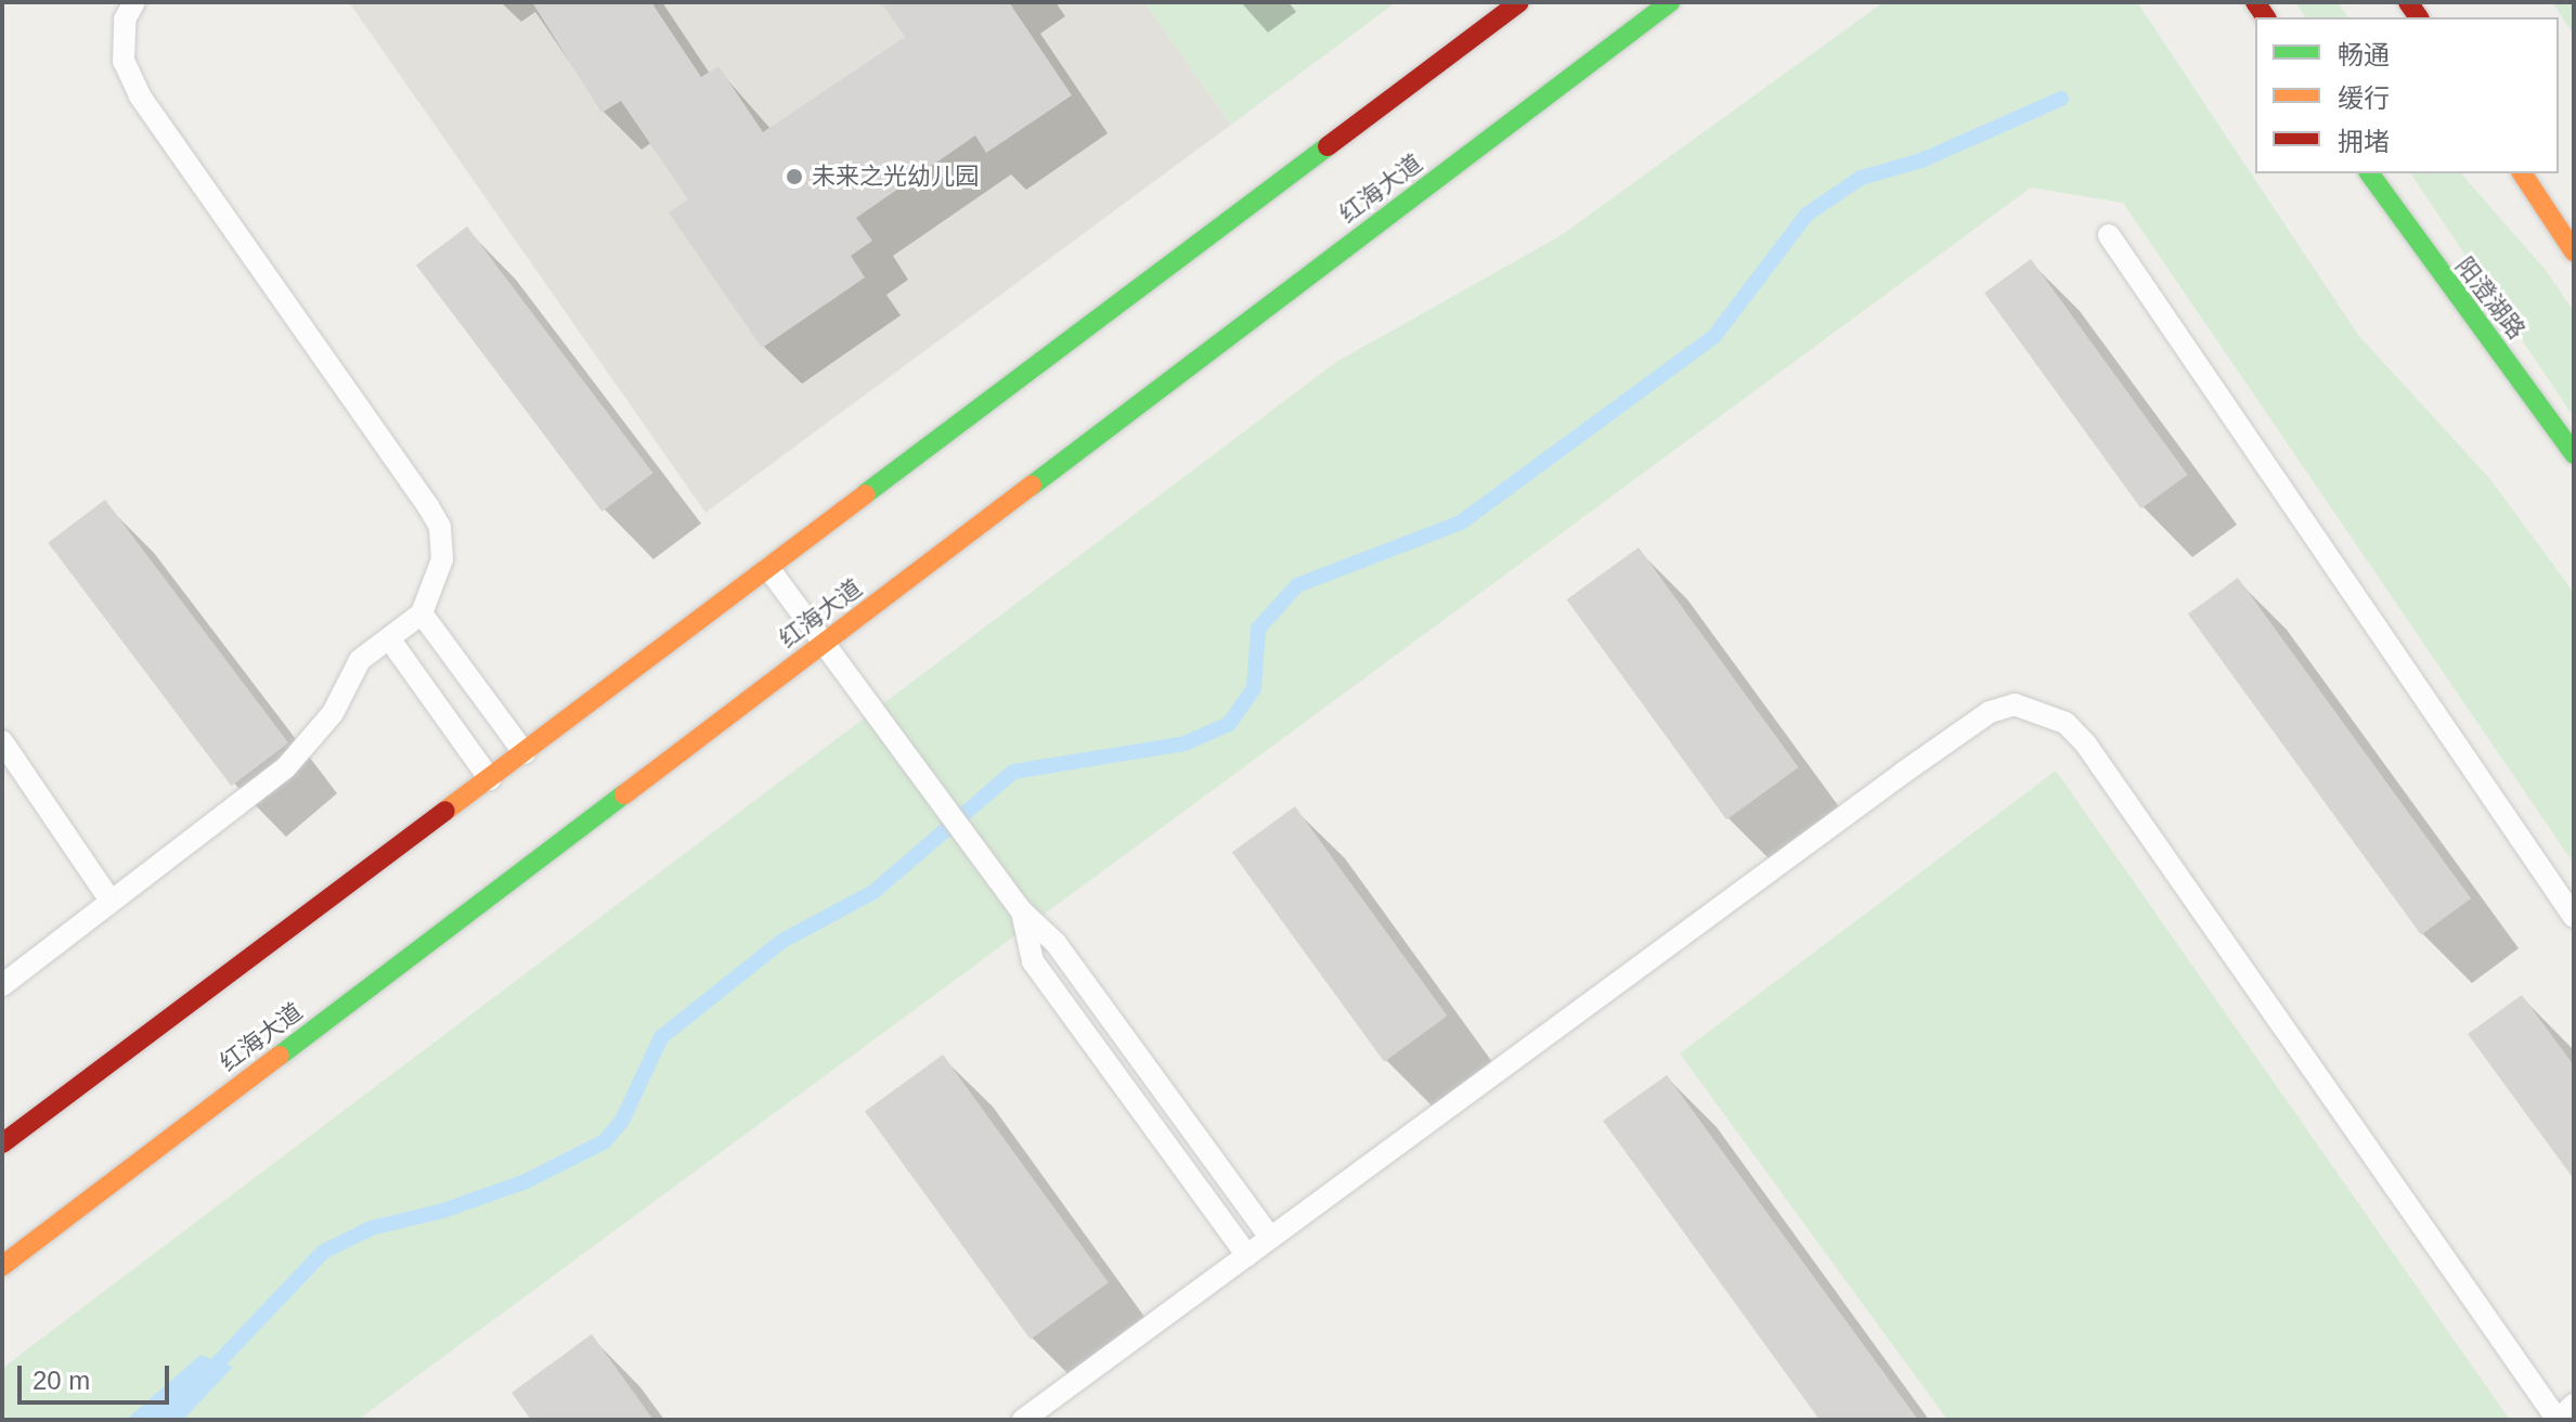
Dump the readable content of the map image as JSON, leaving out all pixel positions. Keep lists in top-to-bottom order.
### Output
{
  "streets": {
    "main road": ["红海大道", "阳澄湖路"]
  },
  "places": ["未来之光幼儿园"],
  "legend": ["畅通", "缓行", "拥堵"],
  "scale_bar": "20 m"
}
